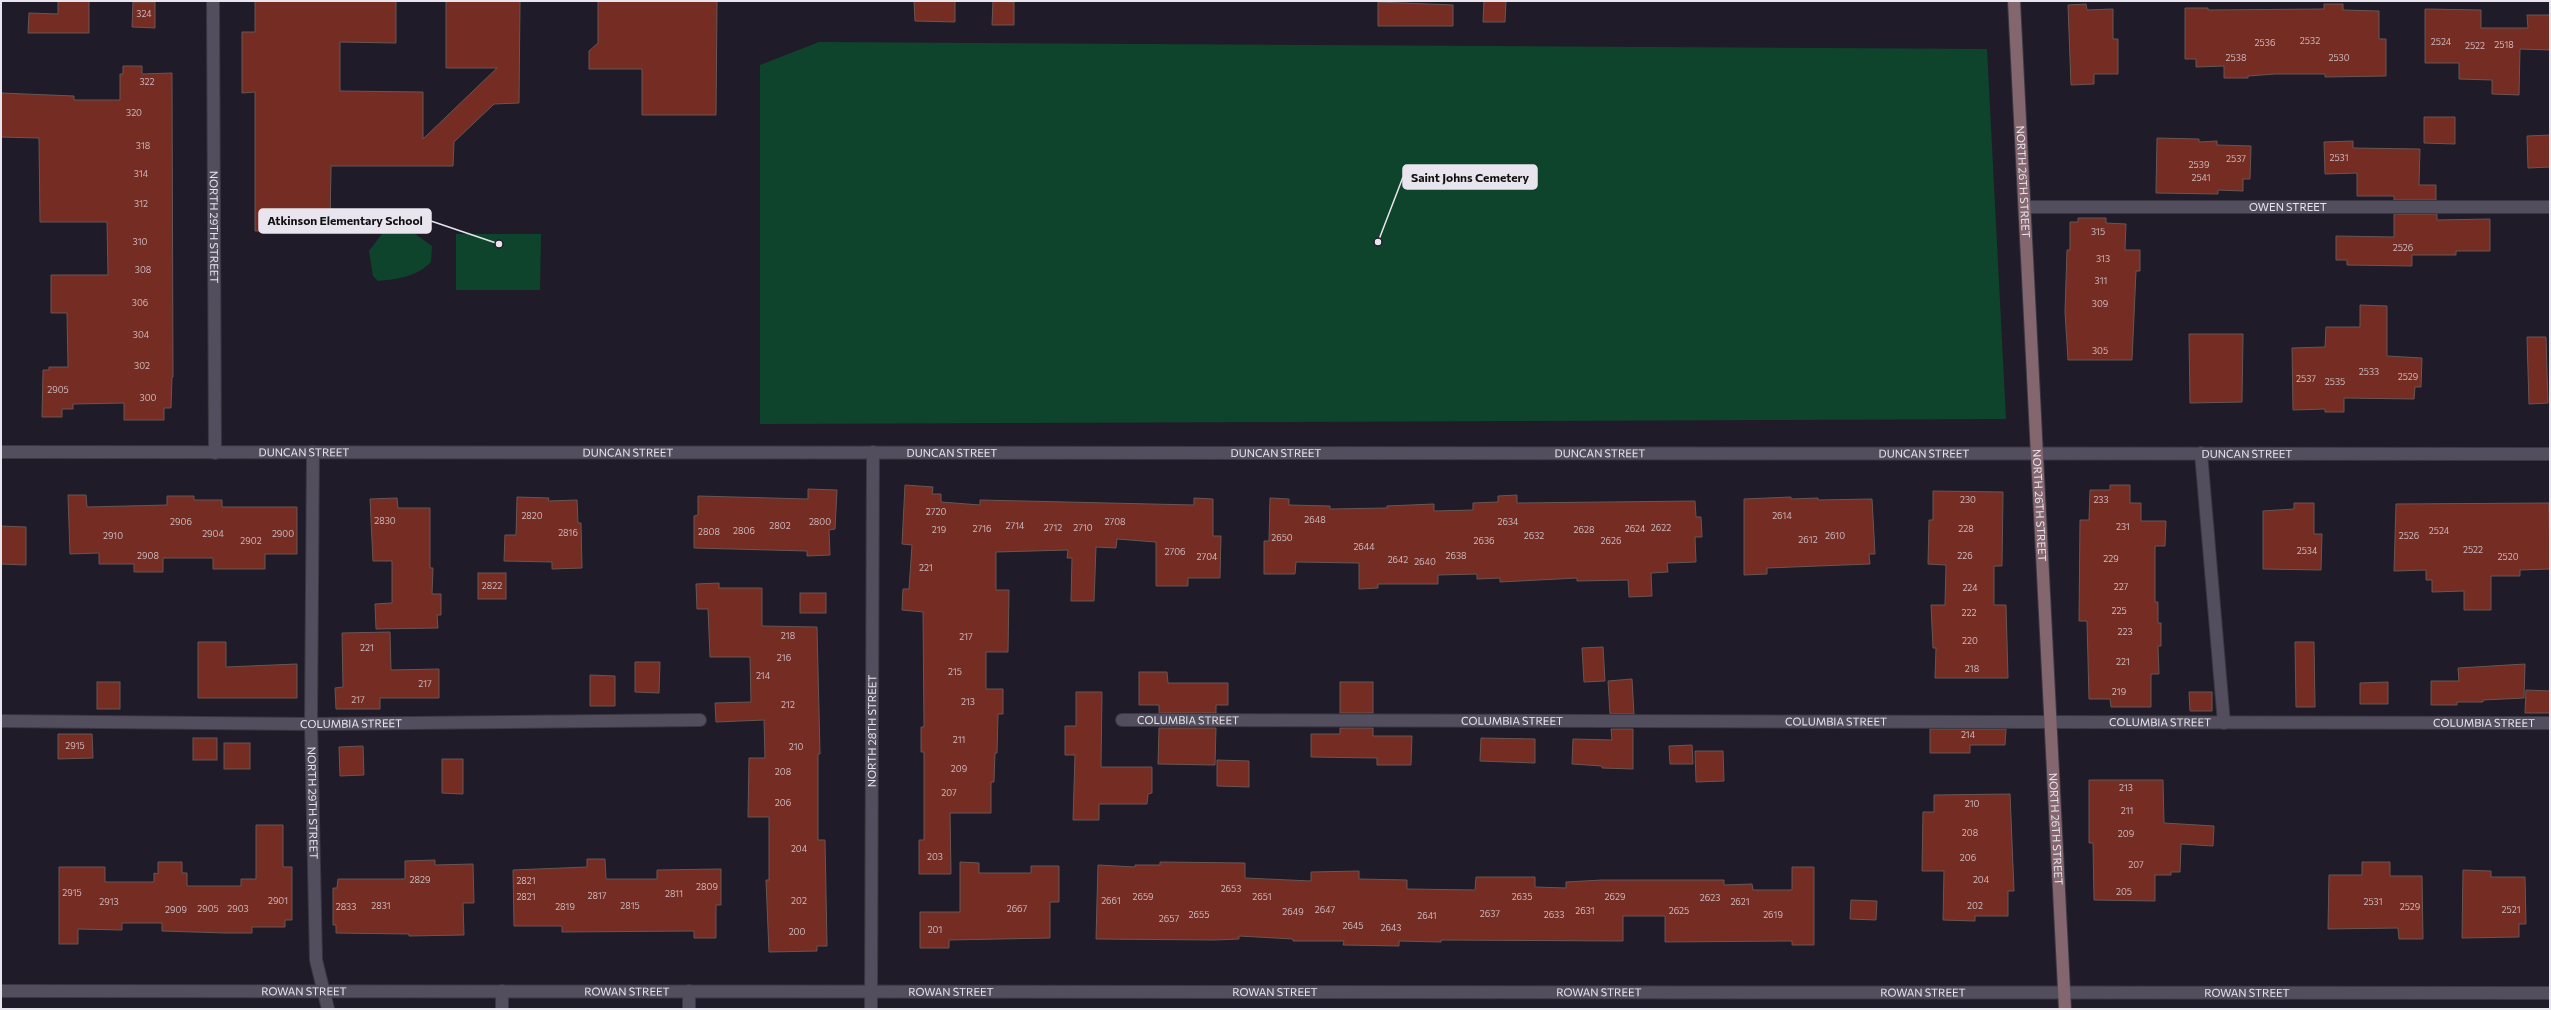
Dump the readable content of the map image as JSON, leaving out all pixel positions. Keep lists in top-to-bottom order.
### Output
{
  "streets": {
    "street": [
      "NORTH 26TH STREET",
      "OWEN STREET",
      "NORTH 29TH STREET",
      "DUNCAN STREET",
      "COLUMBIA STREET",
      "NORTH 28TH STREET",
      "ROWAN STREET"
    ]
  },
  "crossings": [
    ["NORTH 26TH STREET", "OWEN STREET"],
    ["NORTH 26TH STREET", "DUNCAN STREET"],
    ["NORTH 26TH STREET", "COLUMBIA STREET"],
    ["NORTH 26TH STREET", "ROWAN STREET"],
    ["NORTH 29TH STREET", "DUNCAN STREET"],
    ["NORTH 29TH STREET", "COLUMBIA STREET"],
    ["NORTH 29TH STREET", "ROWAN STREET"],
    ["DUNCAN STREET", "NORTH 28TH STREET"],
    ["NORTH 28TH STREET", "ROWAN STREET"]
  ],
  "places": ["Saint Johns Cemetery", "Atkinson Elementary School"],
  "house_numbers": [
    "324",
    "2532",
    "2524",
    "2536",
    "2518",
    "2522",
    "2538",
    "2530",
    "322",
    "320",
    "318",
    "2531",
    "2537",
    "2539",
    "314",
    "2541",
    "312",
    "315",
    "310",
    "2526",
    "313",
    "308",
    "311",
    "306",
    "309",
    "304",
    "305",
    "302",
    "2533",
    "2529",
    "2537",
    "2535",
    "2905",
    "300",
    "230",
    "233",
    "2720",
    "2820",
    "2614",
    "2648",
    "2830",
    "2906",
    "2800",
    "2708",
    "2634",
    "2802",
    "2714",
    "231",
    "2712",
    "2710",
    "2622",
    "2716",
    "2624",
    "228",
    "219",
    "2628",
    "2806",
    "2524",
    "2808",
    "2816",
    "2904",
    "2900",
    "2910",
    "2632",
    "2610",
    "2526",
    "2650",
    "2612",
    "2902",
    "2636",
    "2626",
    "2644",
    "2522",
    "2534",
    "2706",
    "2908",
    "2638",
    "226",
    "2704",
    "2520",
    "229",
    "2642",
    "2640",
    "221",
    "2822",
    "227",
    "224",
    "225",
    "222",
    "223",
    "218",
    "217",
    "220",
    "221",
    "216",
    "221",
    "218",
    "215",
    "214",
    "217",
    "219",
    "217",
    "213",
    "212",
    "214",
    "211",
    "2915",
    "210",
    "209",
    "208",
    "213",
    "207",
    "206",
    "210",
    "211",
    "208",
    "209",
    "204",
    "203",
    "206",
    "207",
    "2829",
    "204",
    "2821",
    "2809",
    "2653",
    "205",
    "2915",
    "2811",
    "2817",
    "2821",
    "2659",
    "2651",
    "2635",
    "2629",
    "2623",
    "2901",
    "202",
    "2661",
    "2913",
    "2621",
    "2531",
    "2831",
    "2815",
    "202",
    "2833",
    "2819",
    "2529",
    "2905",
    "2903",
    "2667",
    "2909",
    "2647",
    "2521",
    "2631",
    "2625",
    "2649",
    "2637",
    "2655",
    "2633",
    "2619",
    "2641",
    "2657",
    "2645",
    "2643",
    "201",
    "200"
  ]
}
